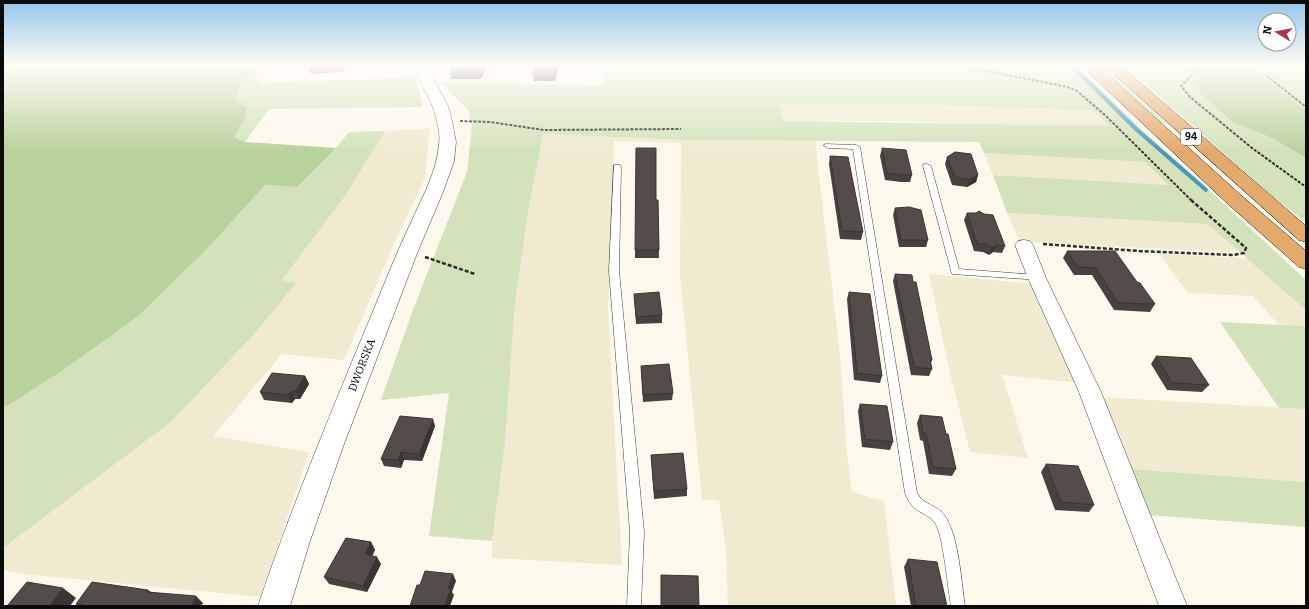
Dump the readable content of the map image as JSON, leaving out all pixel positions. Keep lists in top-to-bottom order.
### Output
{
  "streets": {
    "highway": ["94"],
    "street": ["DWORSKA"]
  },
  "north": "left"
}
